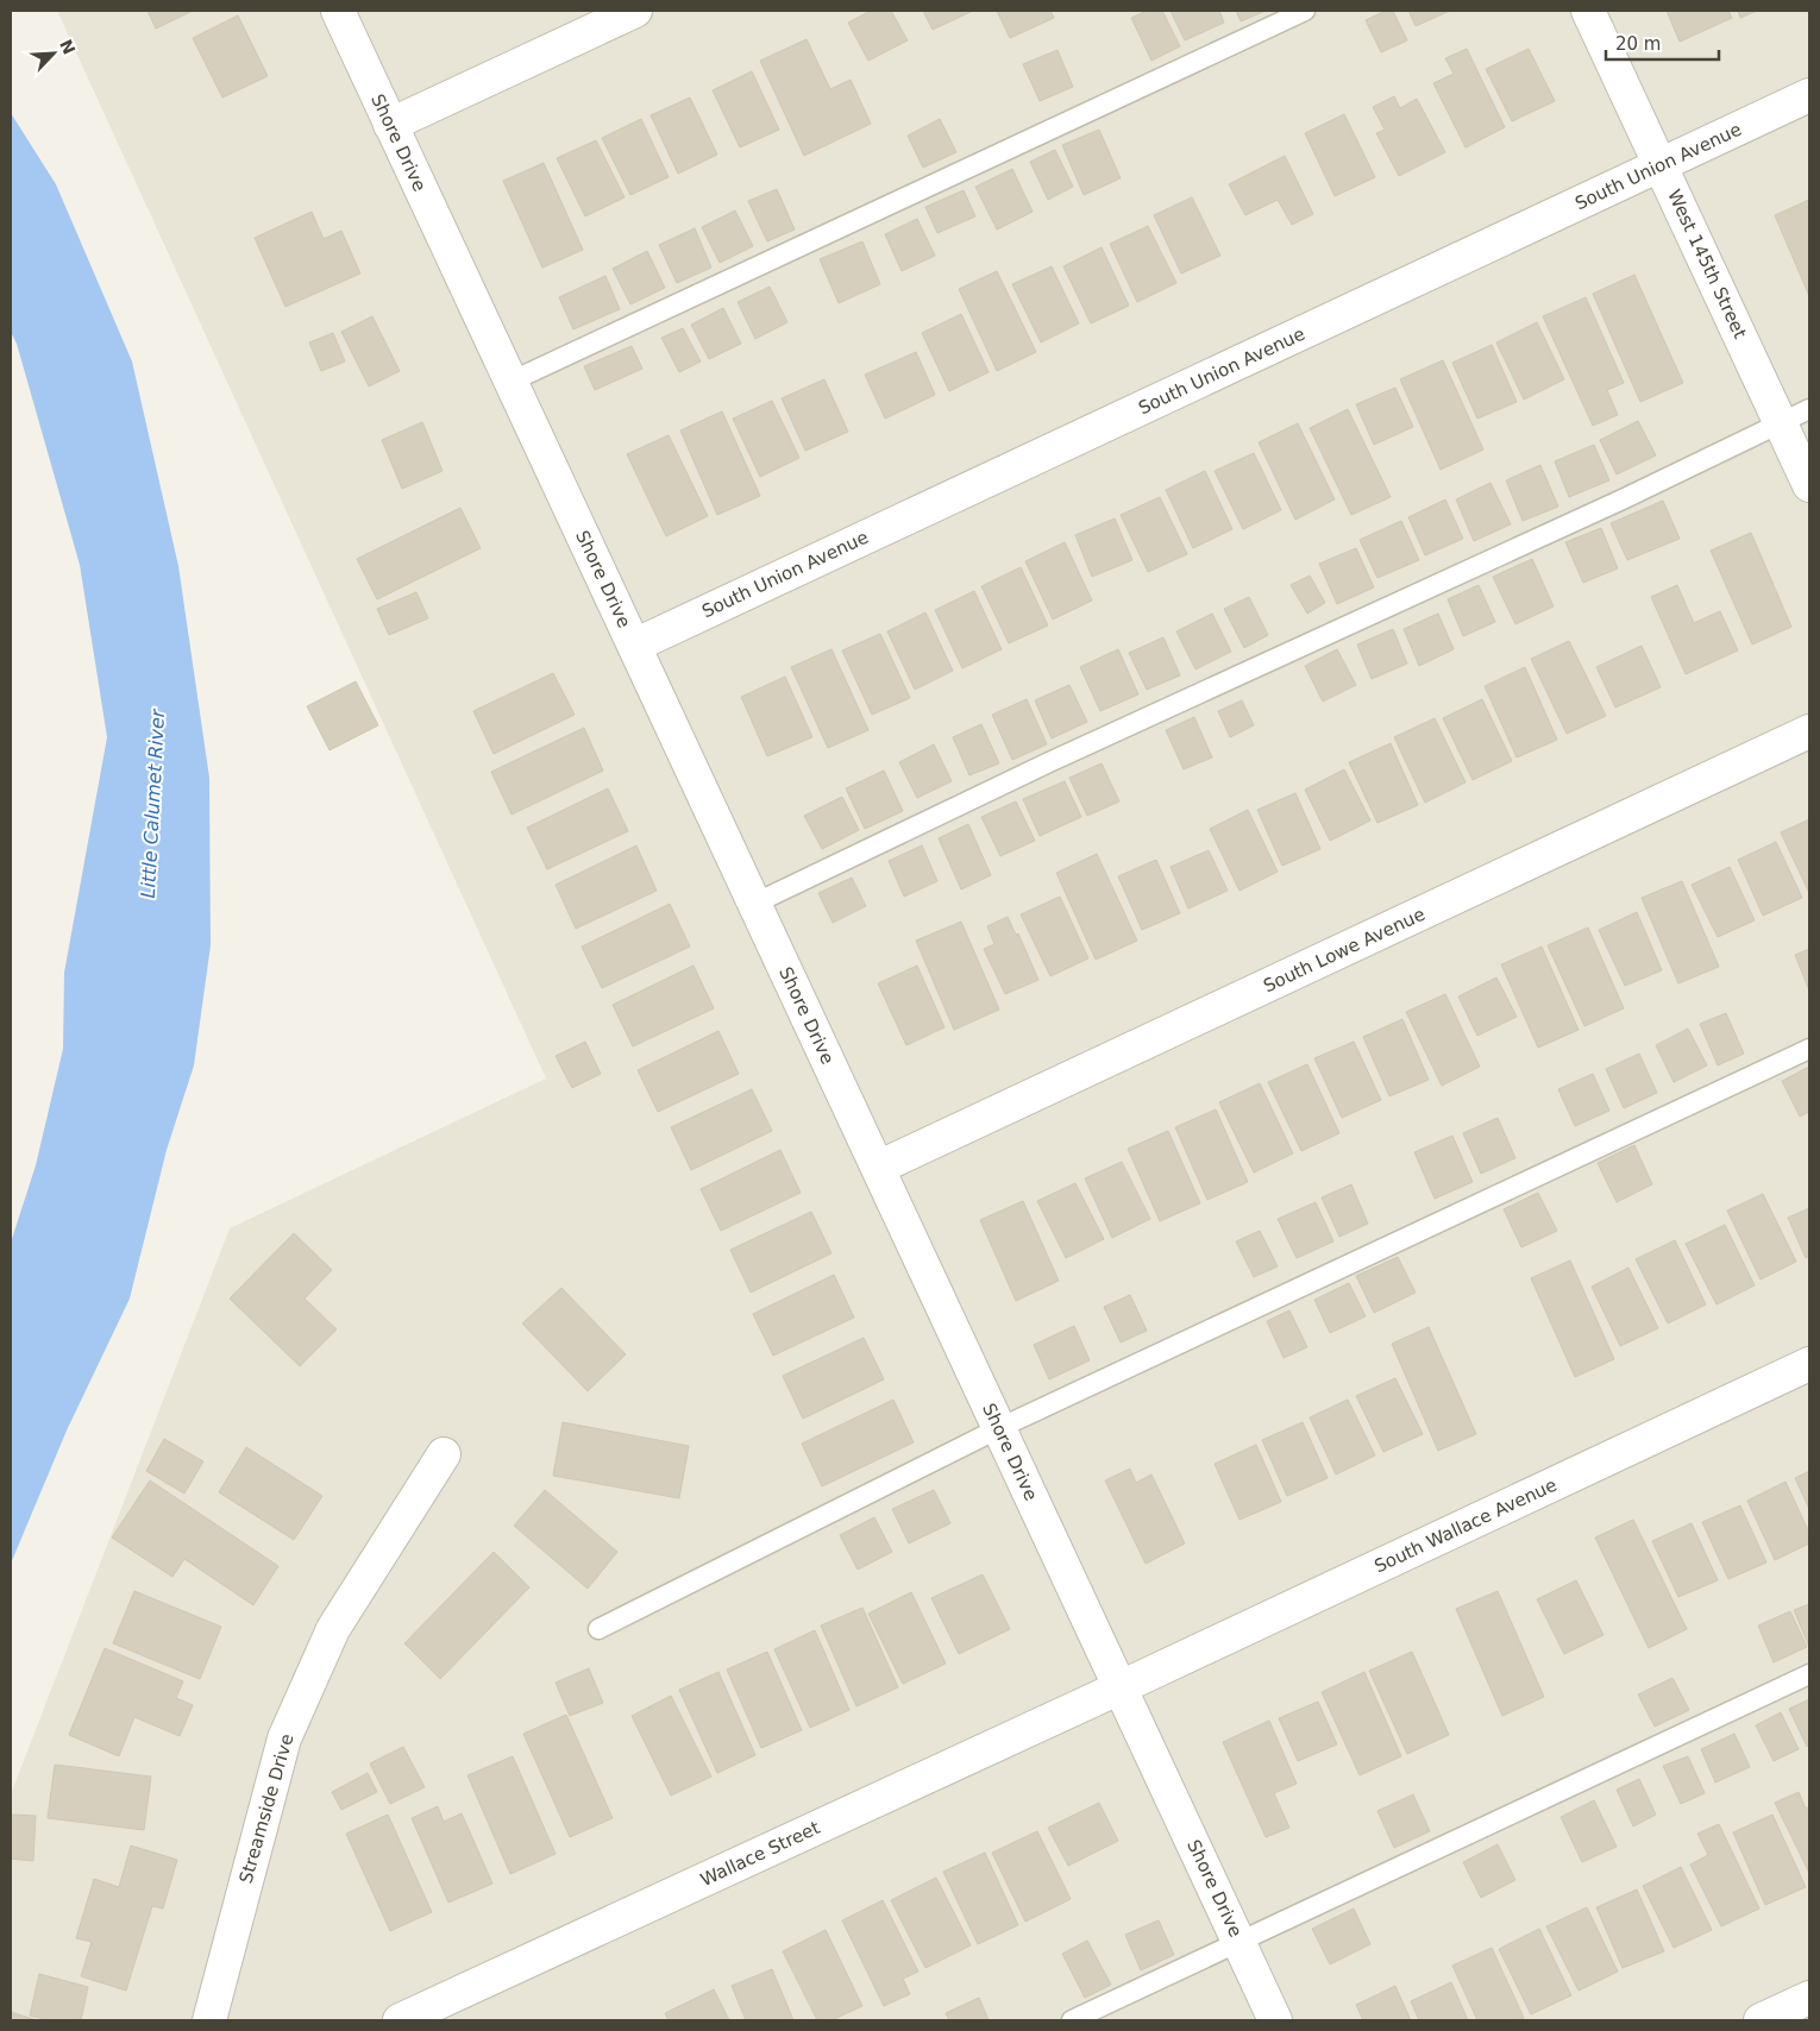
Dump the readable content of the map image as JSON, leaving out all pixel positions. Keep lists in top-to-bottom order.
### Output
{
  "streets": {
    "street": [
      "Shore Drive",
      "South Union Avenue",
      "West 145th Street",
      "South Lowe Avenue",
      "South Wallace Avenue",
      "Streamside Drive",
      "Wallace Street"
    ]
  },
  "crossings": [
    ["Shore Drive", "South Union Avenue"],
    ["Shore Drive", "South Lowe Avenue"],
    ["Shore Drive", "South Wallace Avenue"],
    ["Shore Drive", "Wallace Street"],
    ["South Union Avenue", "West 145th Street"],
    ["South Wallace Avenue", "Wallace Street"]
  ],
  "water": ["Little Calumet River"],
  "scale_bar": "20 m",
  "north": "top right"
}
